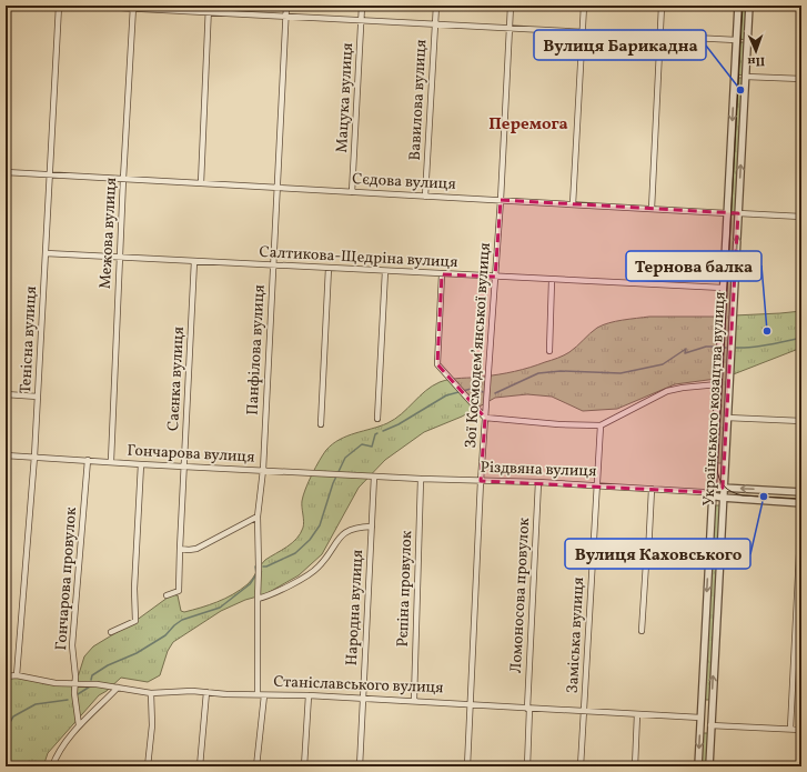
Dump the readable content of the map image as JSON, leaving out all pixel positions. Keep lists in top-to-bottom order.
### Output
{
  "streets": {
    "street": [
      "Мацука вулиця",
      "Вавилова вулиця",
      "Сєдова вулиця",
      "Межова вулиця",
      "Салтикова-Щедріна вулиця",
      "Тенісна вулиця",
      "Зої Космодем’янської вулиця",
      "Панфілова вулиця",
      "Саєнка вулиця",
      "Українського козацтва вулиця",
      "Гончарова вулиця",
      "Різдвяна вулиця",
      "Гончарова провулок",
      "Рєпіна провулок",
      "Ломоносова провулок",
      "Народна вулиця",
      "Заміська вулиця",
      "Станіславського вулиця"
    ]
  },
  "crossings": [
    ["Мацука вулиця", "Сєдова вулиця"],
    ["Вавилова вулиця", "Сєдова вулиця"],
    ["Сєдова вулиця", "Межова вулиця"],
    ["Сєдова вулиця", "Тенісна вулиця"],
    ["Сєдова вулиця", "Зої Космодем’янської вулиця"],
    ["Сєдова вулиця", "Панфілова вулиця"],
    ["Сєдова вулиця", "Українського козацтва вулиця"],
    ["Межова вулиця", "Салтикова-Щедріна вулиця"],
    ["Межова вулиця", "Гончарова вулиця"],
    ["Салтикова-Щедріна вулиця", "Тенісна вулиця"],
    ["Салтикова-Щедріна вулиця", "Зої Космодем’янської вулиця"],
    ["Салтикова-Щедріна вулиця", "Панфілова вулиця"],
    ["Салтикова-Щедріна вулиця", "Саєнка вулиця"],
    ["Салтикова-Щедріна вулиця", "Українського козацтва вулиця"],
    ["Тенісна вулиця", "Гончарова вулиця"],
    ["Тенісна вулиця", "Станіславського вулиця"],
    ["Зої Космодем’янської вулиця", "Різдвяна вулиця"],
    ["Зої Космодем’янської вулиця", "Станіславського вулиця"],
    ["Панфілова вулиця", "Гончарова вулиця"],
    ["Панфілова вулиця", "Станіславського вулиця"],
    ["Саєнка вулиця", "Гончарова вулиця"],
    ["Українського козацтва вулиця", "Різдвяна вулиця"],
    ["Українського козацтва вулиця", "Станіславського вулиця"],
    ["Гончарова вулиця", "Різдвяна вулиця"],
    ["Гончарова вулиця", "Гончарова провулок"],
    ["Гончарова вулиця", "Народна вулиця"],
    ["Різдвяна вулиця", "Рєпіна провулок"],
    ["Різдвяна вулиця", "Ломоносова провулок"],
    ["Різдвяна вулиця", "Народна вулиця"],
    ["Різдвяна вулиця", "Заміська вулиця"],
    ["Гончарова провулок", "Станіславського вулиця"],
    ["Рєпіна провулок", "Станіславського вулиця"],
    ["Ломоносова провулок", "Станіславського вулиця"],
    ["Народна вулиця", "Станіславського вулиця"],
    ["Заміська вулиця", "Станіславського вулиця"]
  ],
  "districts": ["Перемога"],
  "places": ["Вулиця Барикадна", "Тернова балка", "Вулиця Каховського"],
  "north": "bottom"
}
